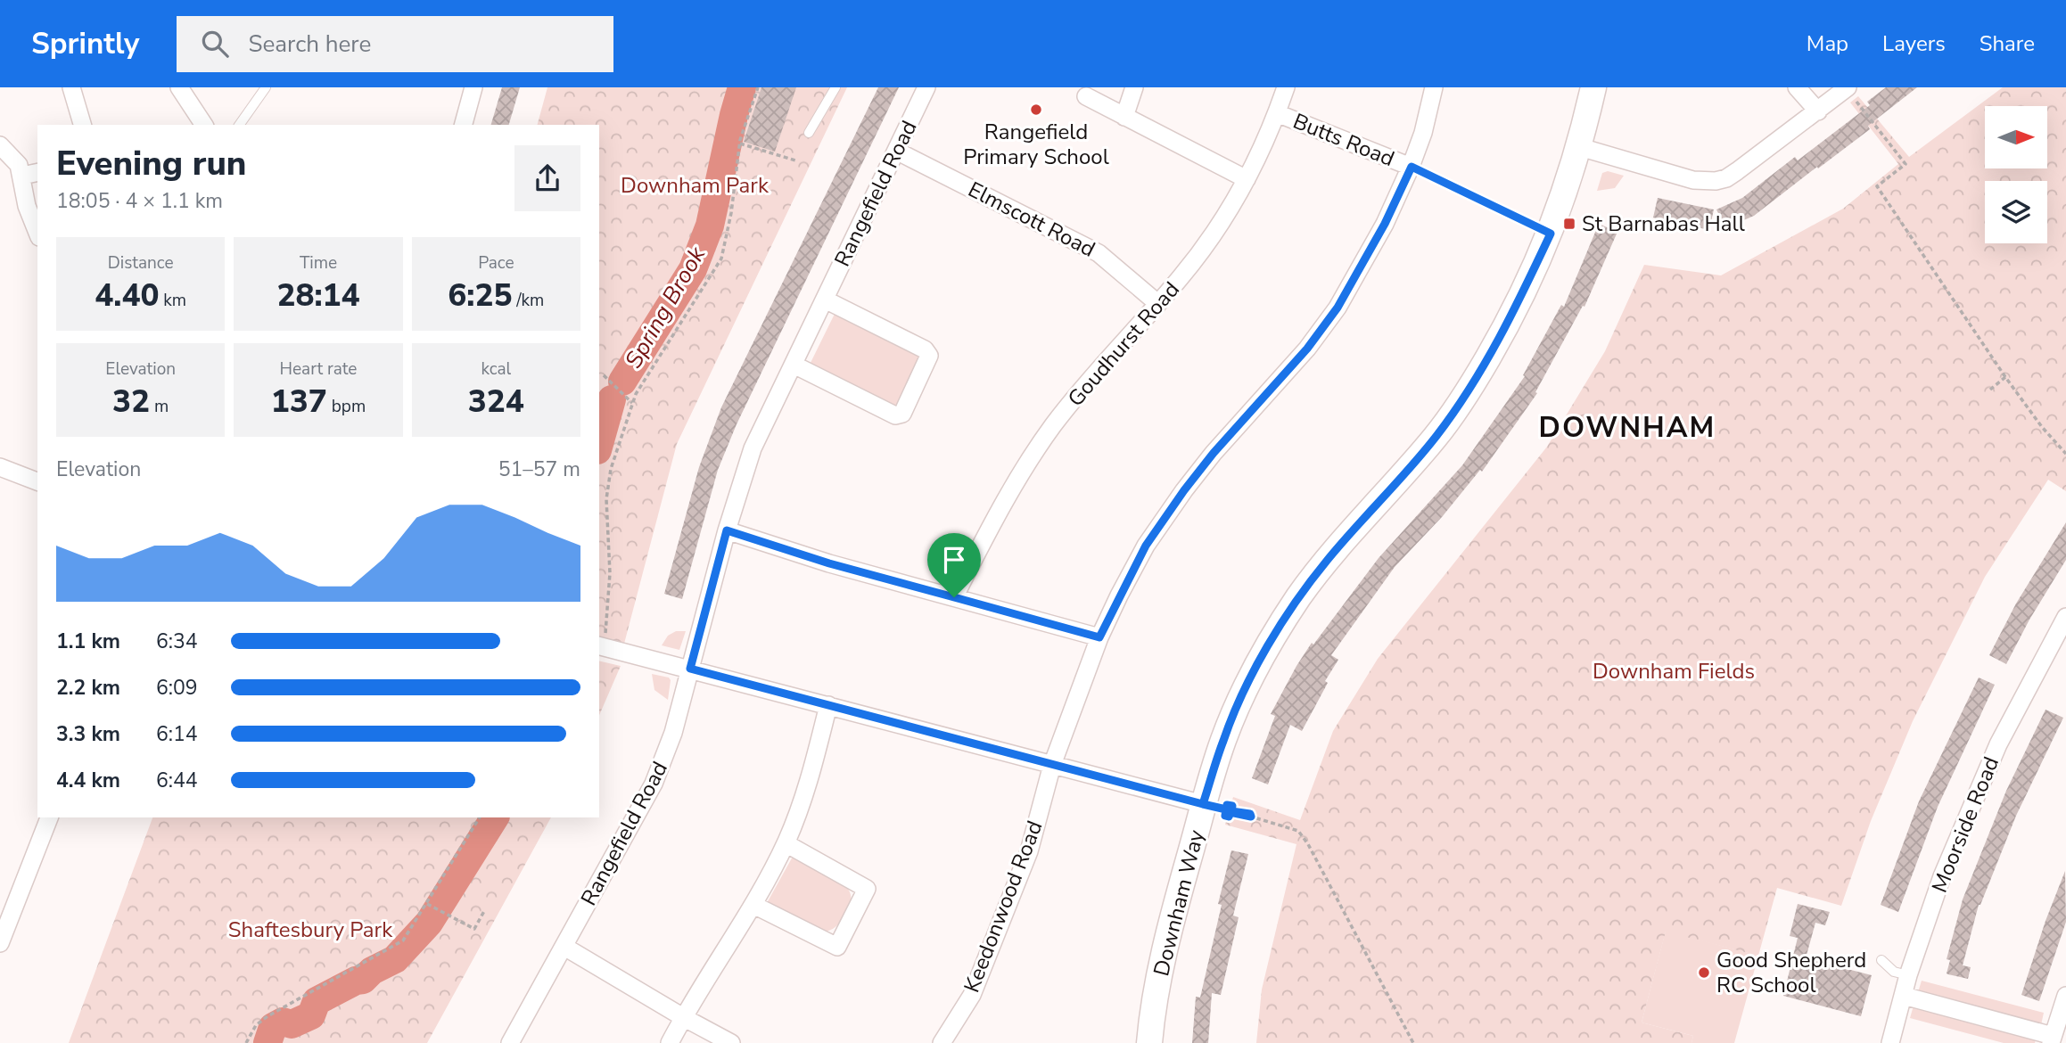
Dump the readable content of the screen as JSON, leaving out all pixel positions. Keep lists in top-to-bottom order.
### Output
{
  "streets": {
    "street": [
      "Butts Road",
      "Rangefield Road",
      "Elmscott Road",
      "Goudhurst Road",
      "Moorside Road",
      "Downham Way",
      "Keedonwood Road"
    ]
  },
  "crossings": [
    ["Butts Road", "Goudhurst Road"],
    ["Butts Road", "Keedonwood Road"],
    ["Rangefield Road", "Elmscott Road"],
    ["Elmscott Road", "Goudhurst Road"]
  ],
  "districts": ["DOWNHAM"],
  "water": ["Spring Brook"],
  "parks": ["Downham Park", "Downham Fields", "Shaftesbury Park"],
  "places": {
    "other": ["Rangefield Primary School", "Good Shepherd RC School"],
    "transit": ["St Barnabas Hall"]
  },
  "north": "right",
  "page": {
    "header": "Sprintly",
    "search": "Search here",
    "nav": ["Map", "Layers", "Share"],
    "heading": ["Evening run", "18:05 · 4 × 1.1 km"],
    "stats": [
      ["Distance", "4.40 km"],
      ["Time", "28:14"],
      ["Pace", "6:25 /km"],
      ["Elevation", "32 m"],
      ["Heart rate", "137 bpm"],
      ["kcal", "324"]
    ],
    "chart": ["Elevation", "51–57 m"],
    "list": [
      {
        "name": "1.1 km",
        "note": "6:34"
      },
      {
        "name": "2.2 km",
        "note": "6:09"
      },
      {
        "name": "3.3 km",
        "note": "6:14"
      },
      {
        "name": "4.4 km",
        "note": "6:44"
      }
    ]
  }
}
